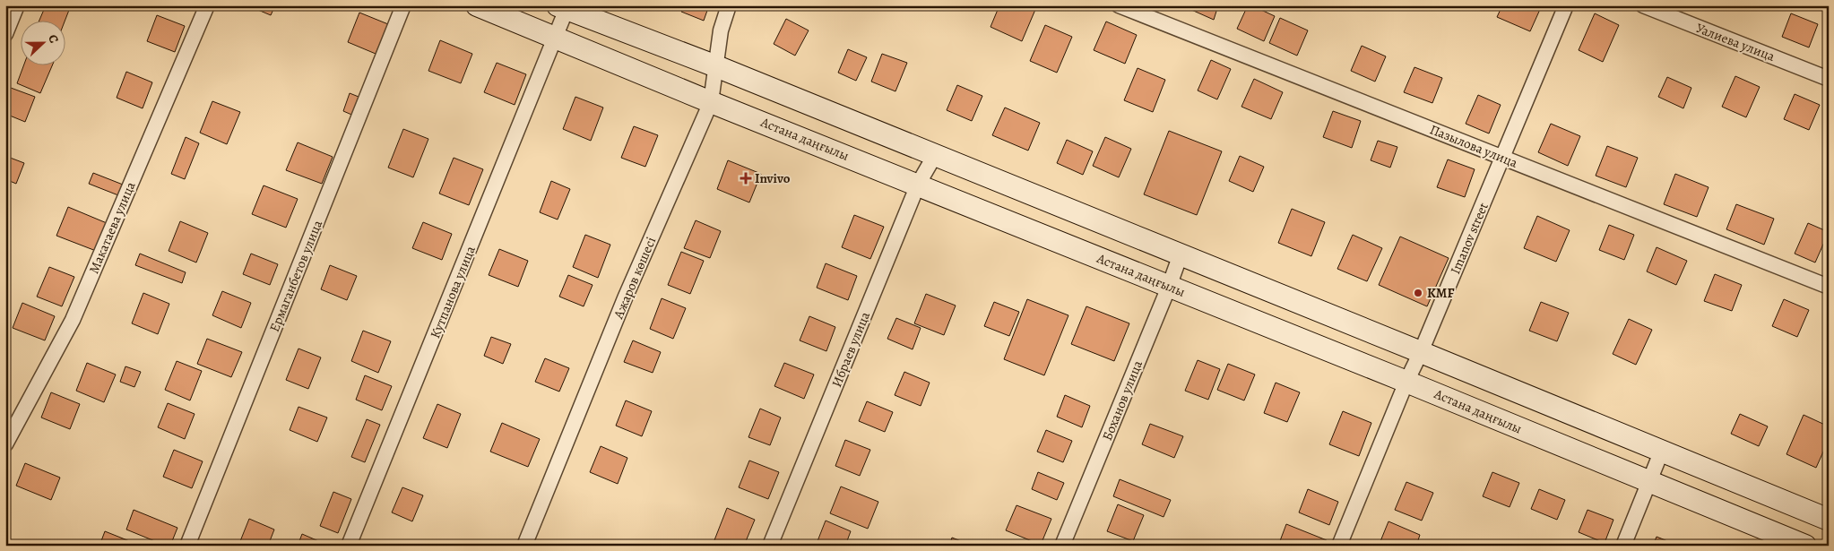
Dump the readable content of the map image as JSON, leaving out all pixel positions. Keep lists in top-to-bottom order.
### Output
{
  "streets": {
    "street": [
      "Уалиева улица",
      "Астана даңғылы",
      "Пазылова улица",
      "Макатаева улица",
      "Imanov street",
      "Ермаганбетов улица",
      "Ажаров көшесі",
      "Кутпанова улица",
      "Ибраев улица",
      "Боханов улица"
    ]
  },
  "crossings": [
    ["Астана даңғылы", "Imanov street"],
    ["Астана даңғылы", "Ажаров көшесі"],
    ["Астана даңғылы", "Кутпанова улица"],
    ["Астана даңғылы", "Ибраев улица"],
    ["Астана даңғылы", "Боханов улица"],
    ["Пазылова улица", "Imanov street"]
  ],
  "places": {
    "health": ["Invivo"],
    "other": ["KMF"]
  },
  "north": "right"
}
